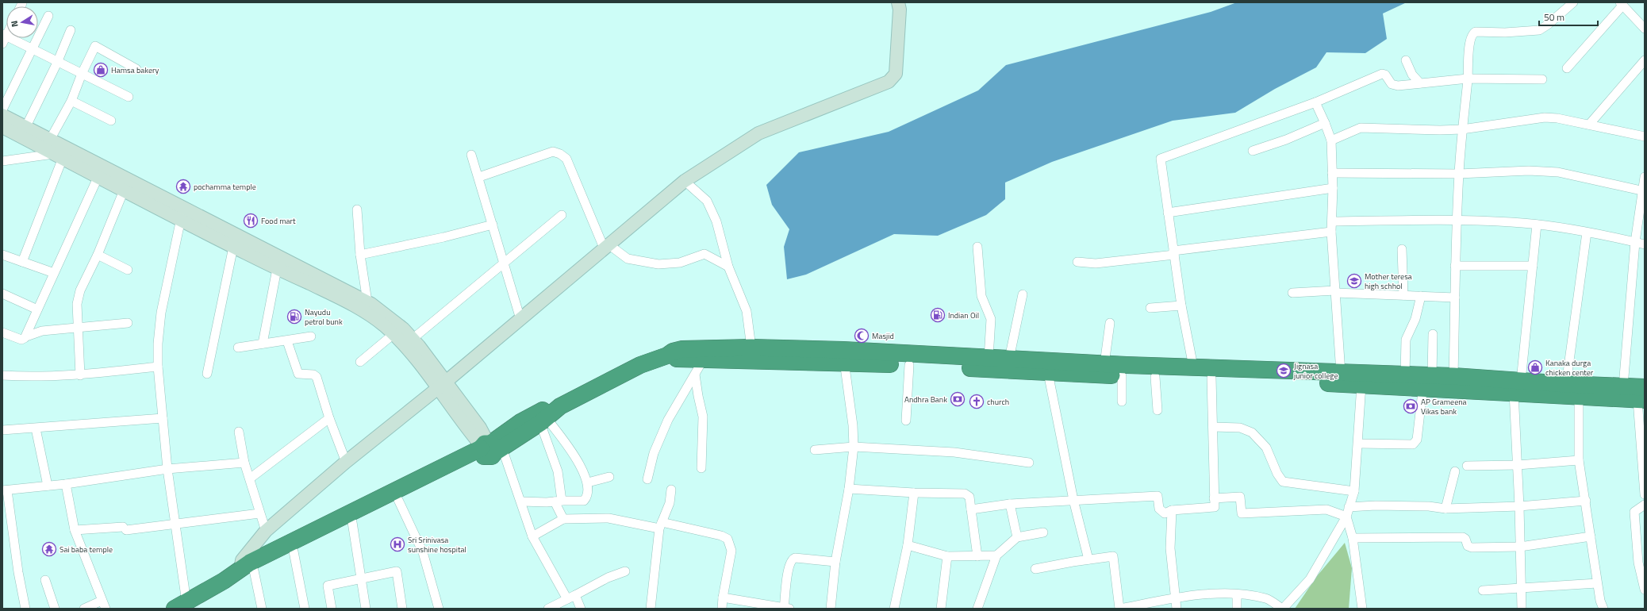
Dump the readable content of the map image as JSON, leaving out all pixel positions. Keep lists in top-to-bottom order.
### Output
{
  "places": {
    "shop": ["Hamsa bakery", "Kanaka durga chicken center"],
    "temple": ["pochamma temple", "Sai baba temple"],
    "restaurant": ["Food mart"],
    "school or university": ["Mother teresa high schhol", "Jignasa junior college"],
    "fuel station": ["Indian Oil", "Nayudu petrol bunk"],
    "mosque": ["Masjid"],
    "bank": ["Andhra Bank", "AP Grameena Vikas bank"],
    "church": ["church"],
    "hospital": ["Sri Srinivasa sunshine hospital"]
  },
  "scale_bar": "50 m",
  "north": "left"
}
